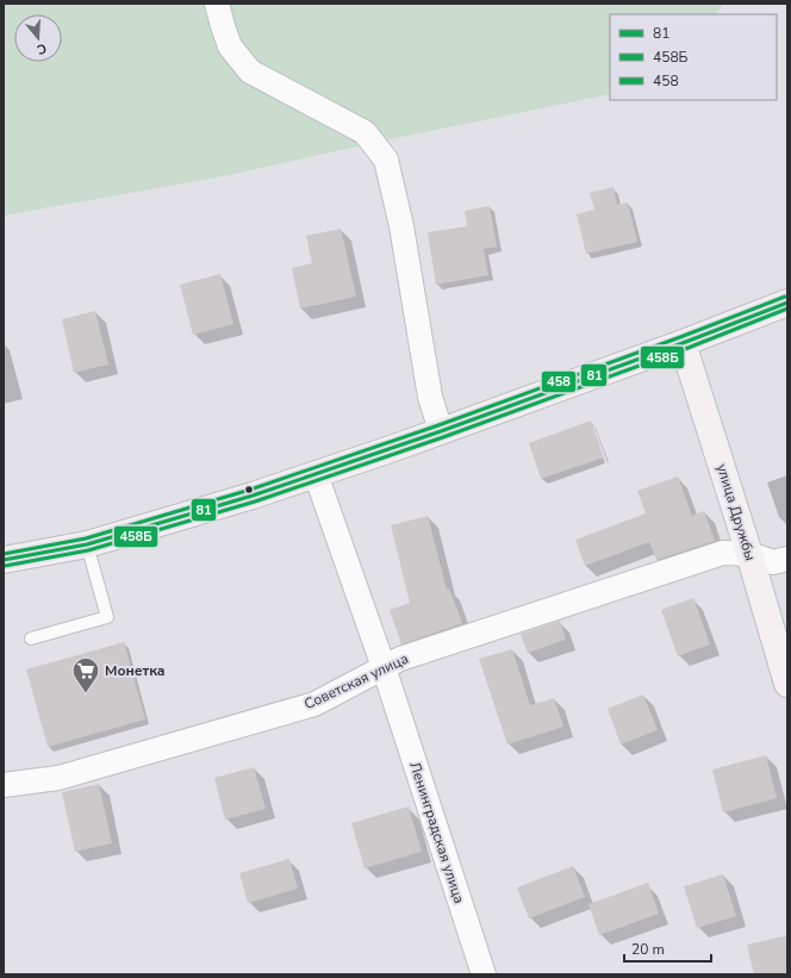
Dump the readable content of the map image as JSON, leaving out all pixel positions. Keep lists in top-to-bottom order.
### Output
{
  "streets": {
    "main road": ["улица Дружбы"],
    "street": ["Советская улица", "Ленинградская улица"]
  },
  "crossings": [
    ["улица Дружбы", "Советская улица"],
    ["Советская улица", "Ленинградская улица"]
  ],
  "places": {
    "supermarket": ["Монетка"]
  },
  "lines": ["transit line 458", "transit line 81", "transit line 458Б"],
  "legend": ["81", "458Б", "458"],
  "scale_bar": "20 m",
  "north": "bottom"
}
